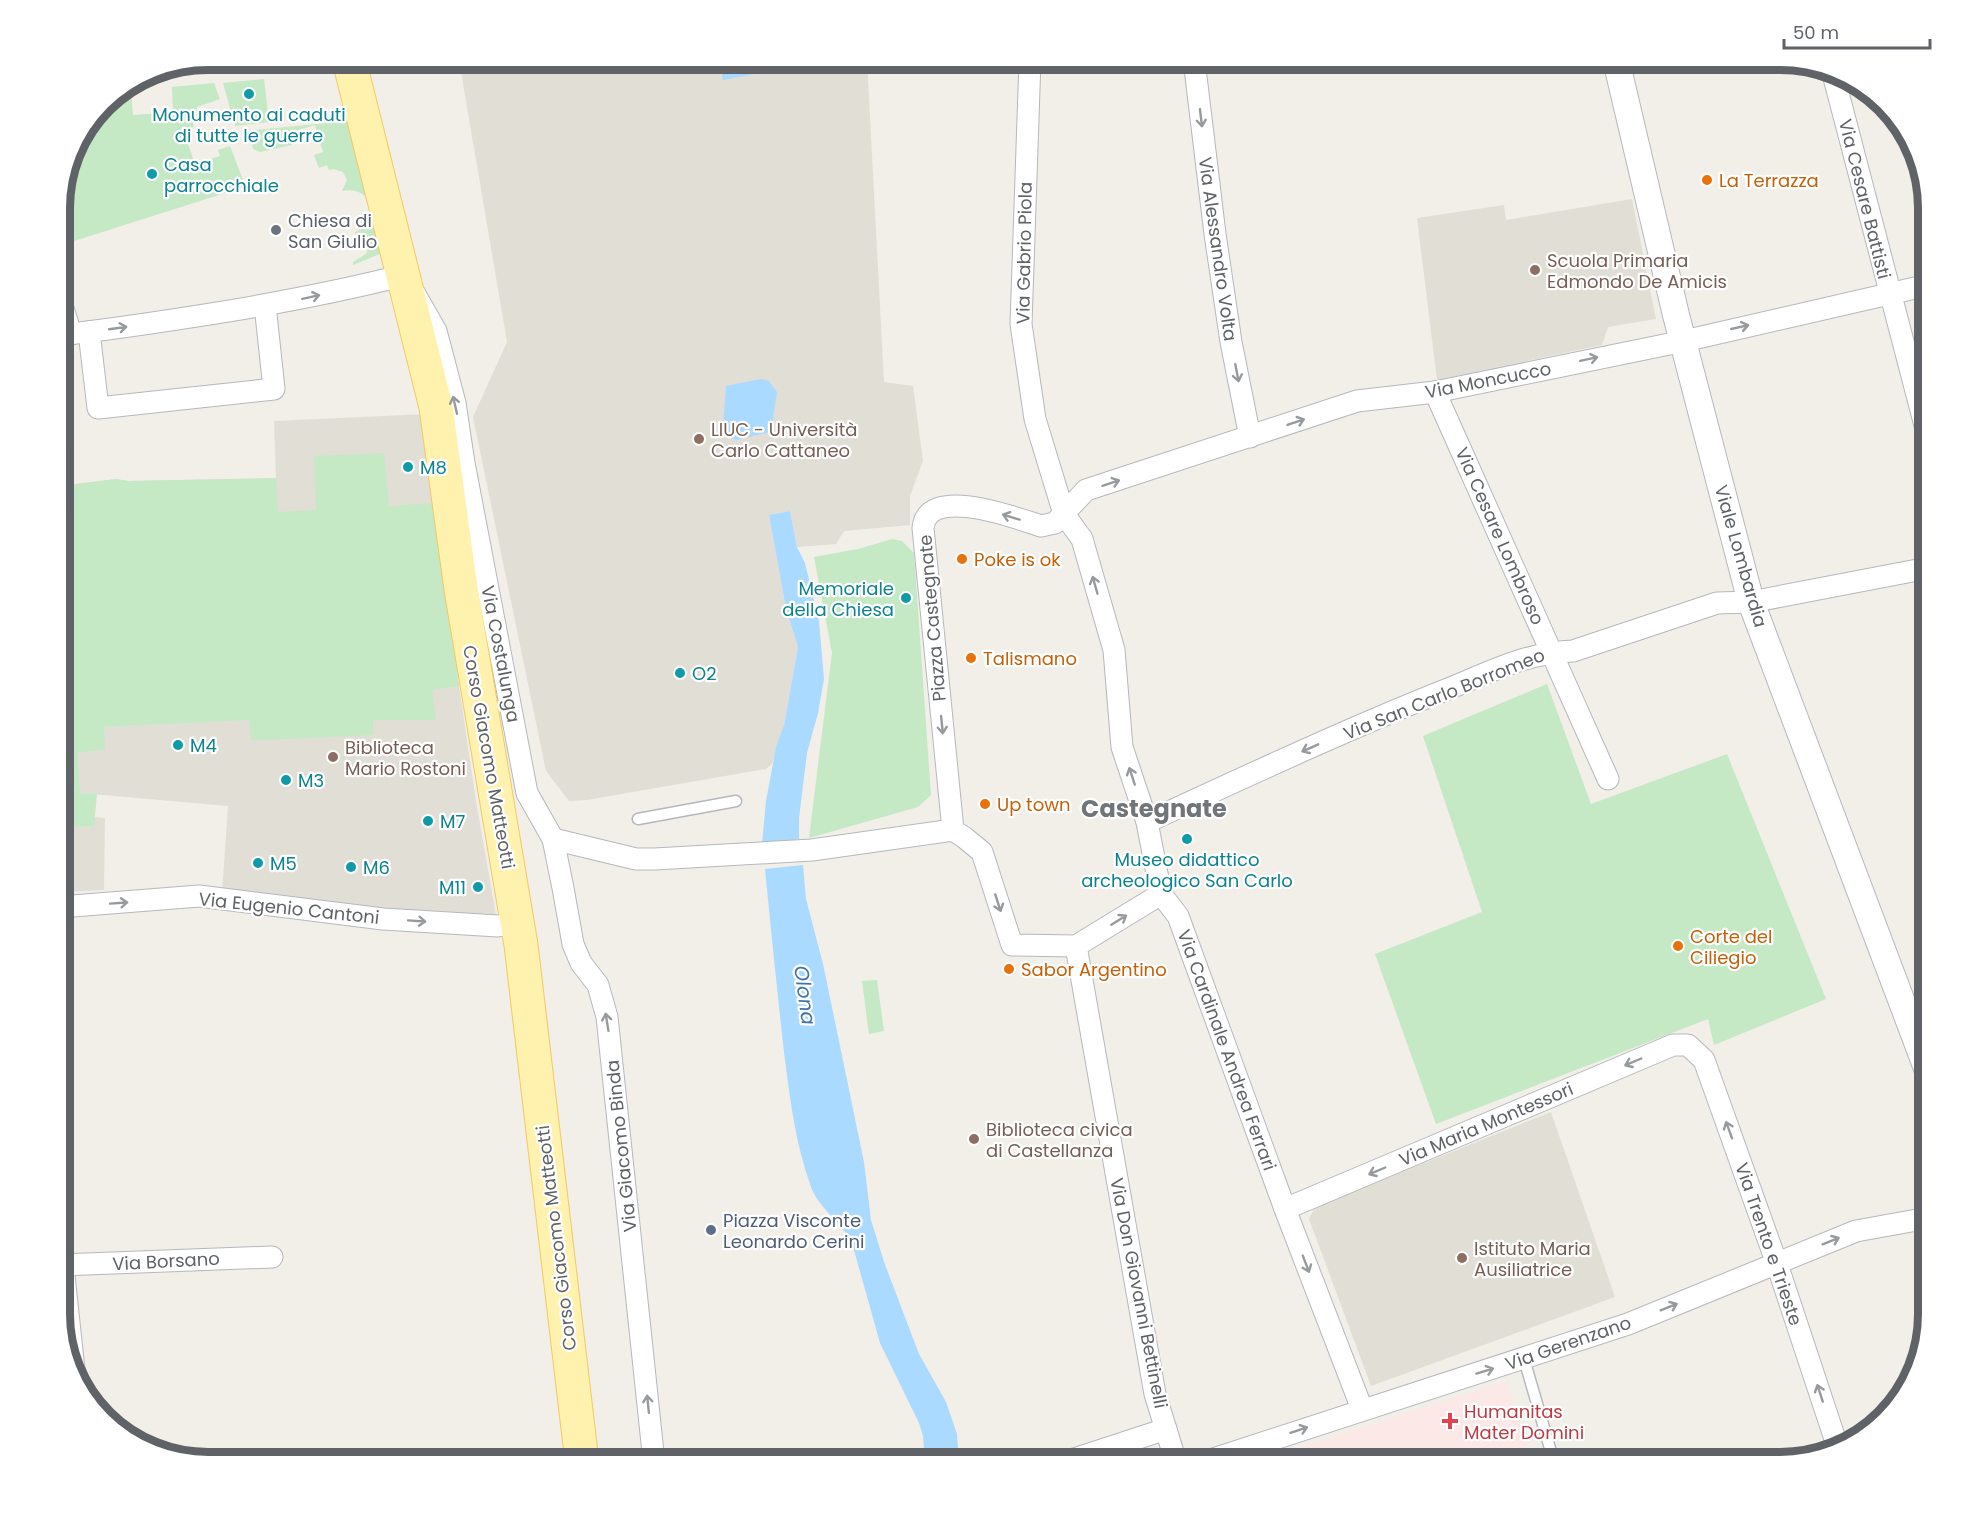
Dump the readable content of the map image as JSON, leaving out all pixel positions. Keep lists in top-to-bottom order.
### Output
{
  "streets": {
    "main road": ["Corso Giacomo Matteotti"],
    "street": [
      "Via Cesare Battisti",
      "Via Alessandro Volta",
      "Via Gabrio Piola",
      "Via Moncucco",
      "Via Cesare Lombroso",
      "Viale Lombardia",
      "Piazza Castegnate",
      "Via Costalunga",
      "Via San Carlo Borromeo",
      "Via Eugenio Cantoni",
      "Via Cardinale Andrea Ferrari",
      "Via Maria Montessori",
      "Via Giacomo Binda",
      "Via Trento e Trieste",
      "Via Borsano",
      "Via Don Giovanni Bettinelli",
      "Via Gerenzano"
    ]
  },
  "crossings": [
    ["Via Cesare Battisti", "Via Moncucco"],
    ["Via Alessandro Volta", "Via Moncucco"],
    ["Via Gabrio Piola", "Via Moncucco"],
    ["Via Gabrio Piola", "Piazza Castegnate"],
    ["Via Gabrio Piola", "Via San Carlo Borromeo"],
    ["Via Gabrio Piola", "Via Cardinale Andrea Ferrari"],
    ["Via Moncucco", "Via Cesare Lombroso"],
    ["Via Moncucco", "Viale Lombardia"],
    ["Via Moncucco", "Piazza Castegnate"],
    ["Via Cesare Lombroso", "Via San Carlo Borromeo"],
    ["Viale Lombardia", "Via San Carlo Borromeo"],
    ["Via Costalunga", "Corso Giacomo Matteotti"],
    ["Via Costalunga", "Via Giacomo Binda"],
    ["Corso Giacomo Matteotti", "Via Eugenio Cantoni"],
    ["Via Cardinale Andrea Ferrari", "Via Maria Montessori"],
    ["Via Cardinale Andrea Ferrari", "Via Gerenzano"],
    ["Via Maria Montessori", "Via Trento e Trieste"],
    ["Via Trento e Trieste", "Via Gerenzano"]
  ],
  "one_way": [
    "Via Alessandro Volta",
    "Via Gabrio Piola",
    "Via Moncucco",
    "Via San Carlo Borromeo",
    "Via Eugenio Cantoni",
    "Via Cardinale Andrea Ferrari",
    "Via Maria Montessori",
    "Via Giacomo Binda",
    "Via Trento e Trieste",
    "Via Gerenzano"
  ],
  "districts": ["Castegnate"],
  "water": ["Olona"],
  "places": {
    "other": [
      "Monumento ai caduti di tutte le guerre",
      "Casa parrocchiale",
      "La Terrazza",
      "Chiesa di San Giulio",
      "Scuola Primaria Edmondo De Amicis",
      "LIUC - Università Carlo Cattaneo",
      "M8",
      "Poke is ok",
      "Memoriale della Chiesa",
      "Talismano",
      "O2",
      "M4",
      "Biblioteca Mario Rostoni",
      "M3",
      "Up town",
      "M7",
      "Museo didattico archeologico San Carlo",
      "M5",
      "M6",
      "M11",
      "Corte del Ciliegio",
      "Sabor Argentino",
      "Biblioteca civica di Castellanza",
      "Piazza Visconte Leonardo Cerini",
      "Istituto Maria Ausiliatrice"
    ],
    "health": ["Humanitas Mater Domini"]
  },
  "scale_bar": "50 m"
}
